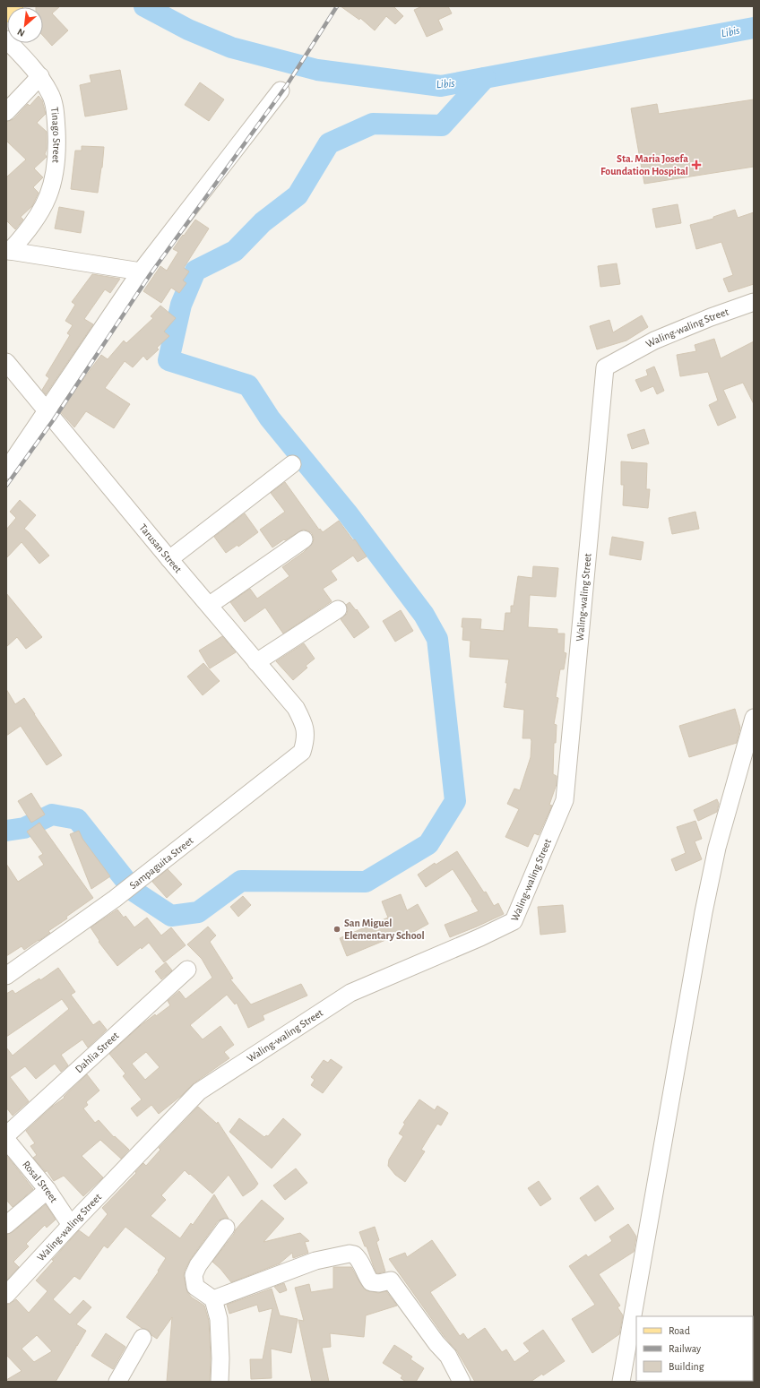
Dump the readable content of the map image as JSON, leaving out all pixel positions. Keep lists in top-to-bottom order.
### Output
{
  "streets": {
    "street": [
      "Tinago Street",
      "Waling-waling Street",
      "Tarusan Street",
      "Sampaguita Street",
      "Dahlia Street",
      "Rosal Street"
    ]
  },
  "crossings": [
    ["Waling-waling Street", "Rosal Street"],
    ["Tarusan Street", "Sampaguita Street"]
  ],
  "water": ["Libis"],
  "places": {
    "health": ["Sta. Maria Josefa Foundation Hospital"],
    "other": ["San Miguel Elementary School"]
  },
  "legend": ["Road", "Railway", "Building"],
  "north": "bottom left"
}
